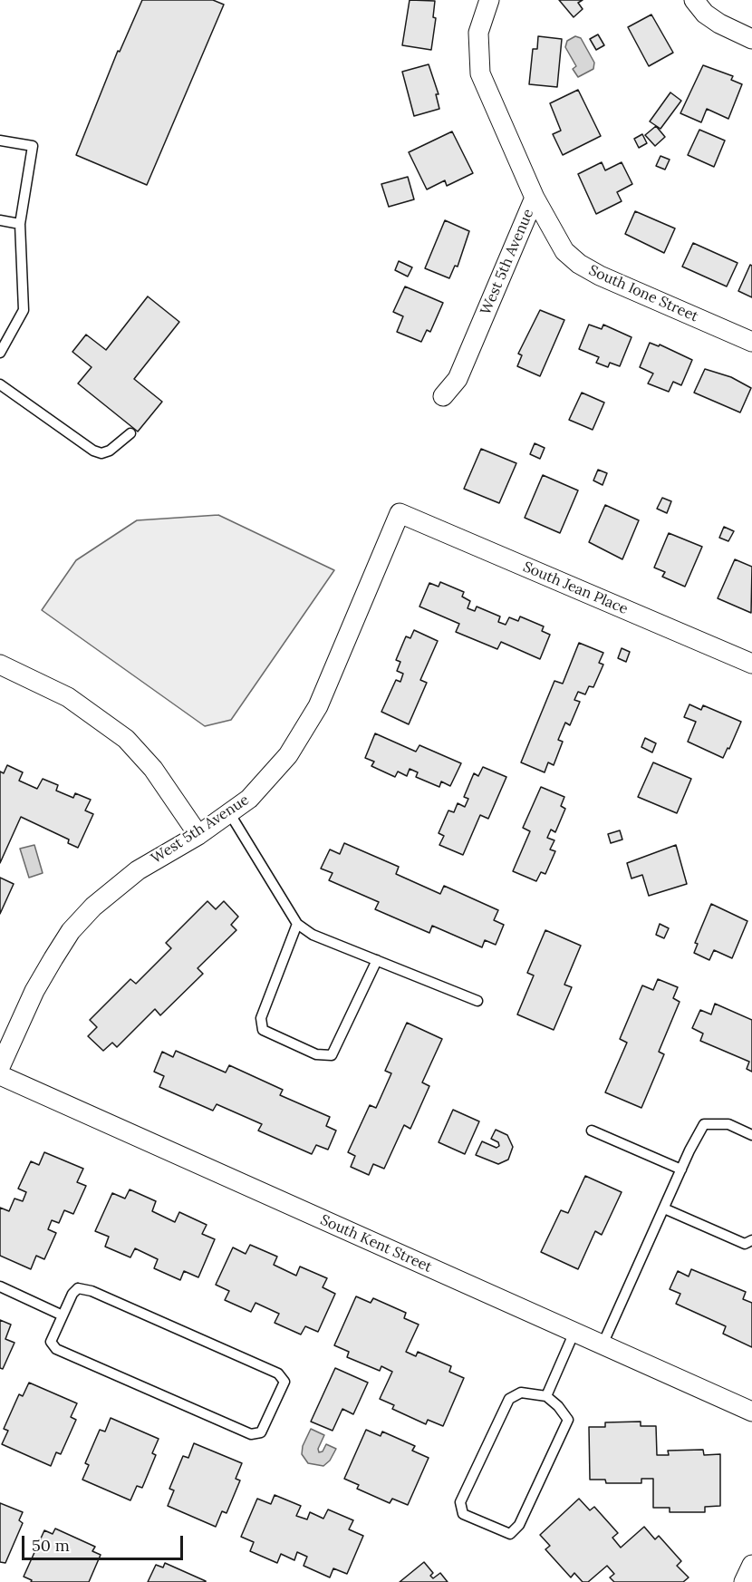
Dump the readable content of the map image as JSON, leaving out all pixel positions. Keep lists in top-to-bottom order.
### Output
{
  "streets": {
    "street": [
      "West 5th Avenue",
      "South Ione Street",
      "South Jean Place",
      "South Kent Street"
    ]
  },
  "crossings": [
    ["West 5th Avenue", "South Ione Street"],
    ["West 5th Avenue", "South Jean Place"]
  ],
  "scale_bar": "50 m"
}
